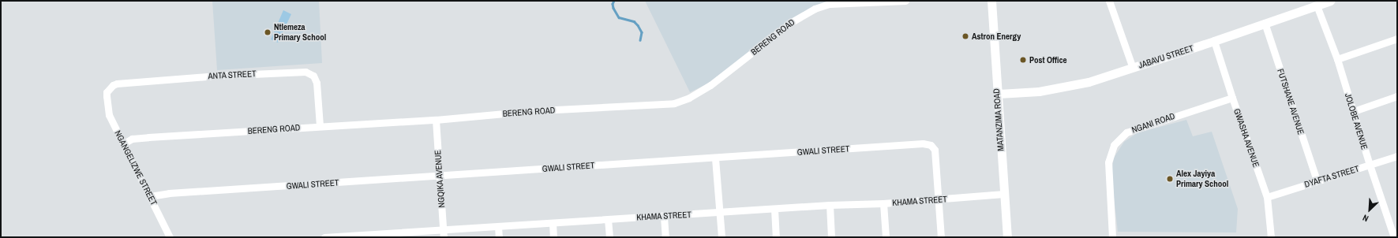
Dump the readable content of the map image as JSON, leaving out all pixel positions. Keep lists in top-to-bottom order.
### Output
{
  "streets": {
    "street": [
      "BERENG ROAD",
      "JABAVU STREET",
      "ANTA STREET",
      "FUTSHANE AVENUE",
      "MATANZIMA ROAD",
      "JOLOBE AVENUE",
      "NGANI ROAD",
      "GWASHA AVENUE",
      "GWALI STREET",
      "NGANGELIZWE STREET",
      "DYAFTA STREET",
      "NGQIKA AVENUE",
      "KHAMA STREET"
    ]
  },
  "crossings": [
    ["BERENG ROAD", "ANTA STREET"],
    ["BERENG ROAD", "NGANGELIZWE STREET"],
    ["BERENG ROAD", "NGQIKA AVENUE"],
    ["JABAVU STREET", "FUTSHANE AVENUE"],
    ["JABAVU STREET", "MATANZIMA ROAD"],
    ["JABAVU STREET", "JOLOBE AVENUE"],
    ["JABAVU STREET", "GWASHA AVENUE"],
    ["ANTA STREET", "NGANGELIZWE STREET"],
    ["FUTSHANE AVENUE", "DYAFTA STREET"],
    ["MATANZIMA ROAD", "KHAMA STREET"],
    ["JOLOBE AVENUE", "DYAFTA STREET"],
    ["NGANI ROAD", "GWASHA AVENUE"],
    ["GWASHA AVENUE", "DYAFTA STREET"],
    ["GWALI STREET", "NGANGELIZWE STREET"],
    ["GWALI STREET", "NGQIKA AVENUE"],
    ["GWALI STREET", "KHAMA STREET"],
    ["NGQIKA AVENUE", "KHAMA STREET"]
  ],
  "places": [
    "Ntlemeza Primary School",
    "Astron Energy",
    "Post Office",
    "Alex Jayiya Primary School"
  ],
  "north": "bottom left"
}
